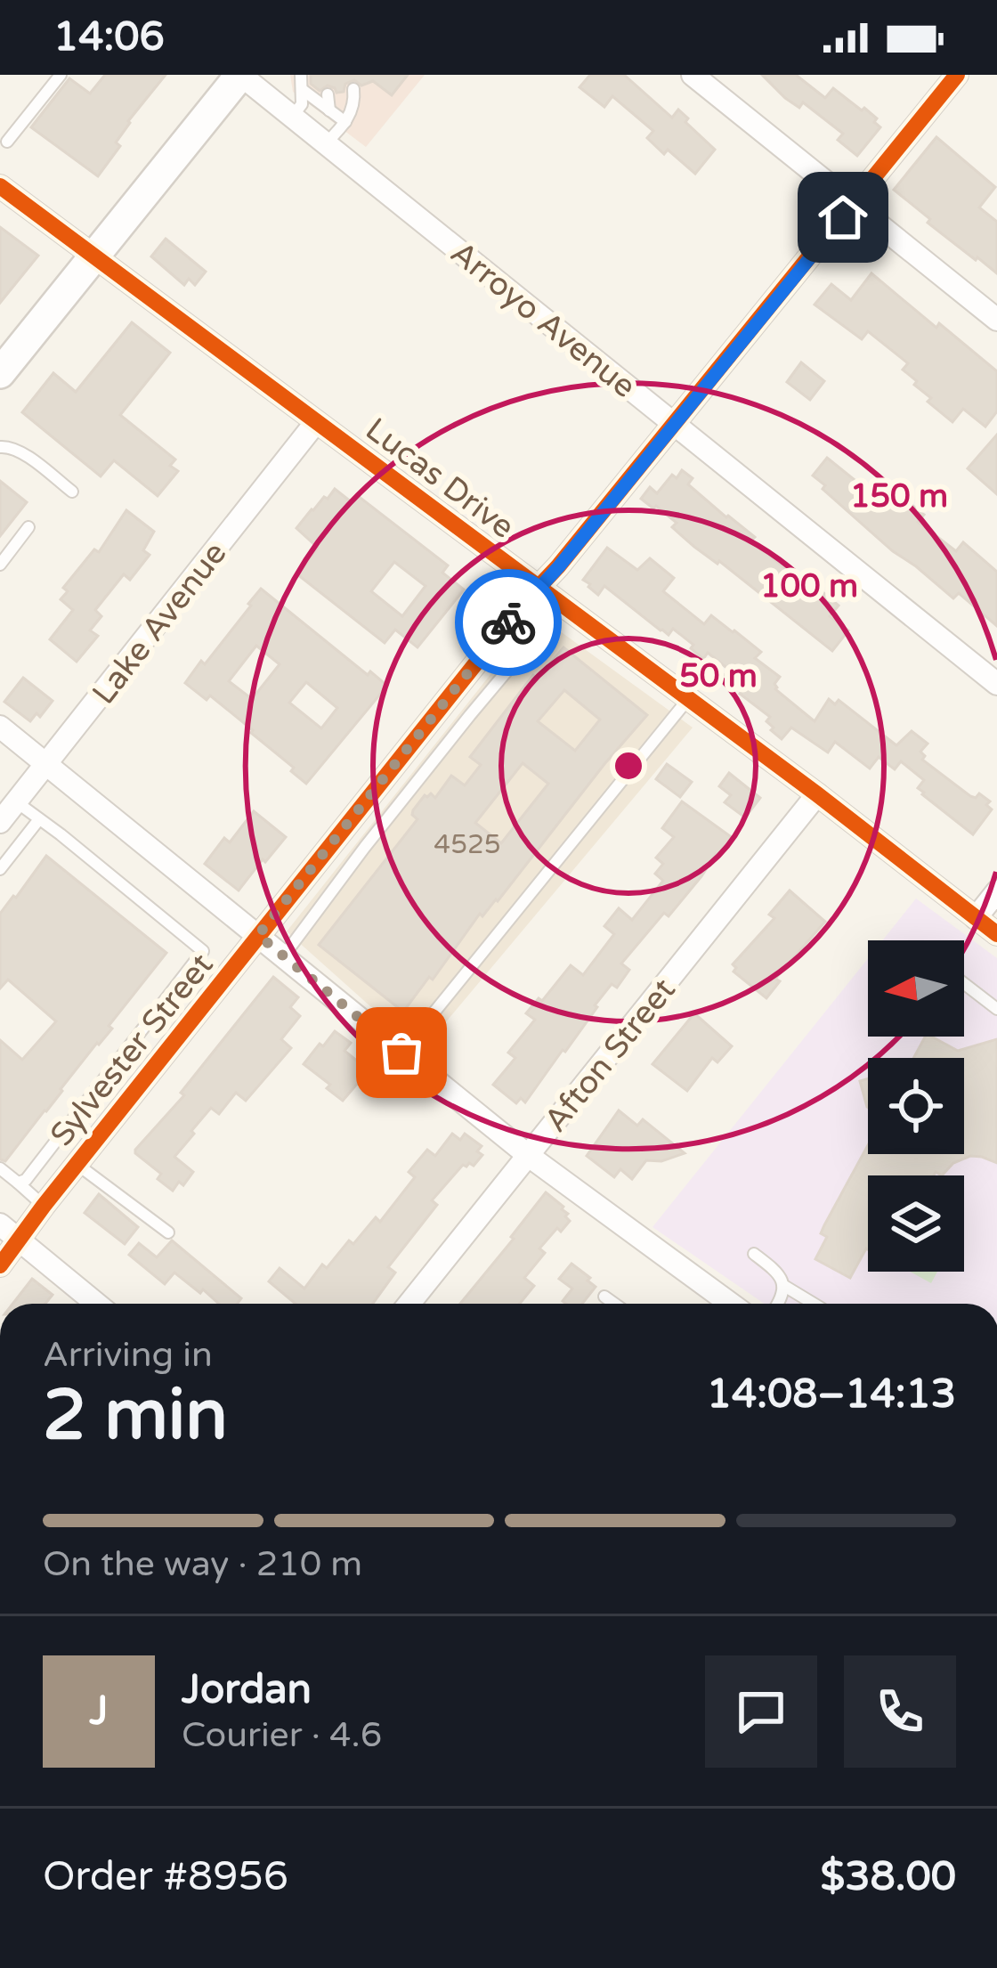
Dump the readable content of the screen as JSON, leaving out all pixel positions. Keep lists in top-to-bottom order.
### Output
{
  "streets": {
    "street": [
      "Arroyo Avenue",
      "Lucas Drive",
      "Lake Avenue",
      "Sylvester Street",
      "Afton Street"
    ]
  },
  "crossings": [
    ["Arroyo Avenue", "Sylvester Street"],
    ["Lucas Drive", "Lake Avenue"],
    ["Lucas Drive", "Sylvester Street"],
    ["Lucas Drive", "Afton Street"]
  ],
  "house_numbers": ["4525"],
  "north": "left",
  "page": {
    "status": "14:06",
    "heading": ["2 min", "Arriving in", "14:08–14:13"],
    "panel": [
      "Jordan",
      "Courier · 4.6",
      "Order #8956",
      "$38.00"
    ],
    "bar": "On the way · 210 m",
    "round": "J"
  },
  "rings": ["150 m", "100 m", "50 m"]
}
